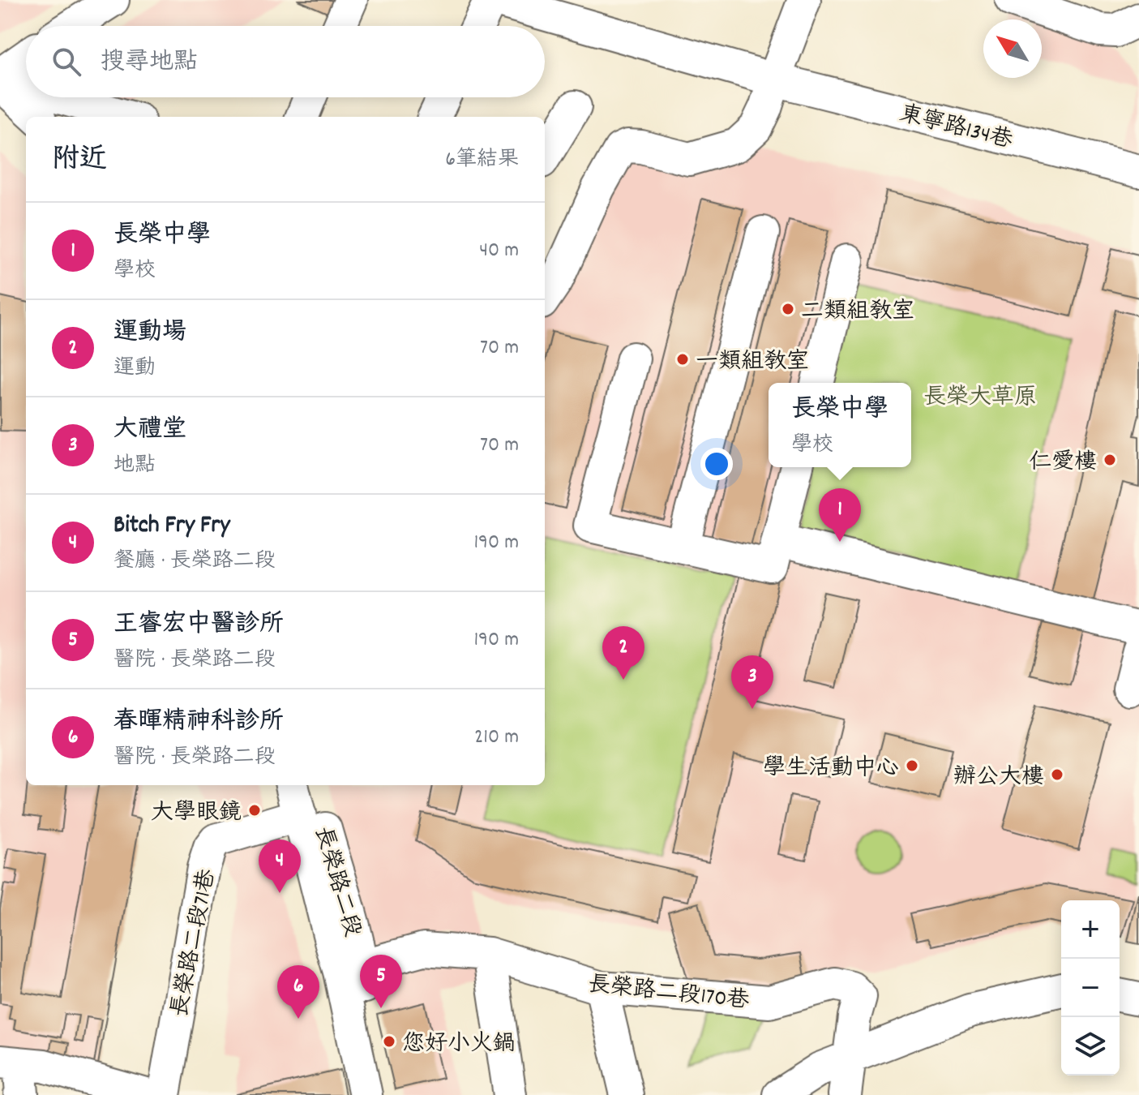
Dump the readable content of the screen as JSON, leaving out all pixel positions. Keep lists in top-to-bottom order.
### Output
{
  "streets": {
    "street": [
      "東寧路134巷",
      "長榮路二段",
      "長榮路二段71巷",
      "長榮路二段170巷"
    ]
  },
  "crossings": [
    ["長榮路二段", "長榮路二段71巷"],
    ["長榮路二段", "長榮路二段170巷"]
  ],
  "parks": ["長榮大草原"],
  "places": [
    "二類組教室",
    "一類組教室",
    "仁愛樓",
    "學生活動中心",
    "辦公大樓",
    "大學眼鏡",
    "您好小火鍋"
  ],
  "north": "top left",
  "page": {
    "search": "搜尋地點",
    "heading": ["附近", "6筆結果"],
    "list": [
      {
        "mark": "1",
        "name": "長榮中學",
        "note": "學校",
        "value": "40 m"
      },
      {
        "mark": "2",
        "name": "運動場",
        "note": "運動",
        "value": "70 m"
      },
      {
        "mark": "3",
        "name": "大禮堂",
        "note": "地點",
        "value": "70 m"
      },
      {
        "mark": "4",
        "name": "Bitch Fry Fry",
        "note": "餐廳 · 長榮路二段",
        "value": "190 m"
      },
      {
        "mark": "5",
        "name": "王睿宏中醫診所",
        "note": "醫院 · 長榮路二段",
        "value": "190 m"
      },
      {
        "mark": "6",
        "name": "春暉精神科診所",
        "note": "醫院 · 長榮路二段",
        "value": "210 m"
      }
    ],
    "popup": ["長榮中學", "學校"],
    "pins": [
      "1",
      "2",
      "3",
      "4",
      "5",
      "6"
    ],
    "map_buttons": ["+", "−"]
  }
}
